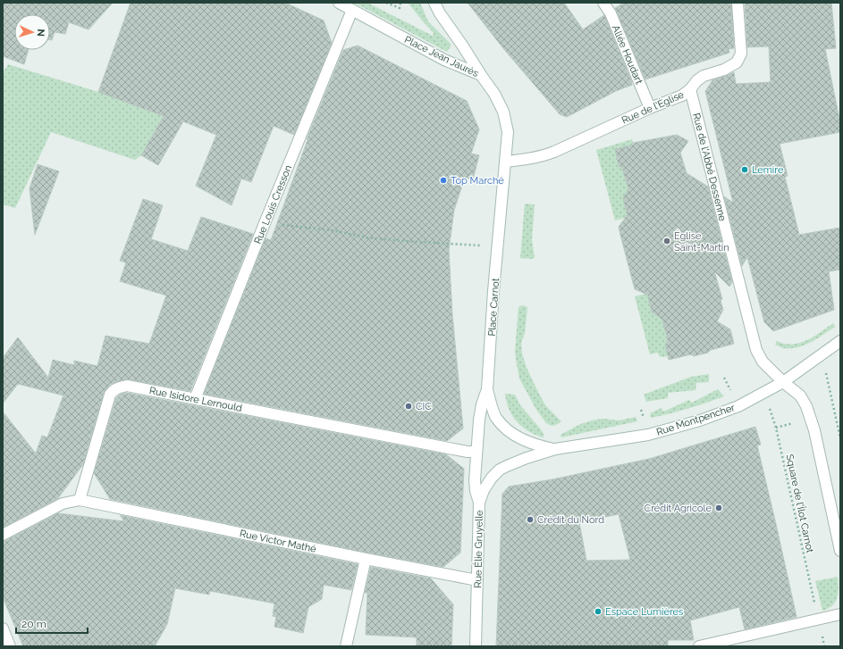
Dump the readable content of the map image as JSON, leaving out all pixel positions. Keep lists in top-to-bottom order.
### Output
{
  "streets": {
    "street": [
      "Allée Houdart",
      "Place Jean Jaurès",
      "Rue de l'Église",
      "Rue de l'Abbé Dessenne",
      "Rue Louis Cresson",
      "Place Carnot",
      "Rue Isidore Lernould",
      "Rue Montpencher",
      "Rue Victor Mathé",
      "Rue Élie Gruyelle"
    ],
    "path": ["Square de l'Îlot Carnot"]
  },
  "crossings": [
    ["Allée Houdart", "Rue de l'Église"],
    ["Place Jean Jaurès", "Rue de l'Église"],
    ["Place Jean Jaurès", "Rue Louis Cresson"],
    ["Place Jean Jaurès", "Place Carnot"],
    ["Rue de l'Église", "Rue de l'Abbé Dessenne"],
    ["Rue de l'Église", "Place Carnot"],
    ["Rue de l'Abbé Dessenne", "Rue Montpencher"],
    ["Rue Louis Cresson", "Rue Isidore Lernould"],
    ["Place Carnot", "Rue Isidore Lernould"],
    ["Place Carnot", "Rue Montpencher"],
    ["Place Carnot", "Rue Élie Gruyelle"],
    ["Rue Isidore Lernould", "Rue Victor Mathé"],
    ["Rue Isidore Lernould", "Rue Élie Gruyelle"],
    ["Rue Montpencher", "Square de l'Îlot Carnot"],
    ["Rue Montpencher", "Rue Élie Gruyelle"],
    ["Rue Victor Mathé", "Rue Élie Gruyelle"]
  ],
  "places": [
    "Lemire",
    "Top Marché",
    "Église Saint-Martin",
    "CIC",
    "Crédit Agricole",
    "Crédit du Nord",
    "Espace Lumières"
  ],
  "scale_bar": "20 m",
  "north": "right"
}
